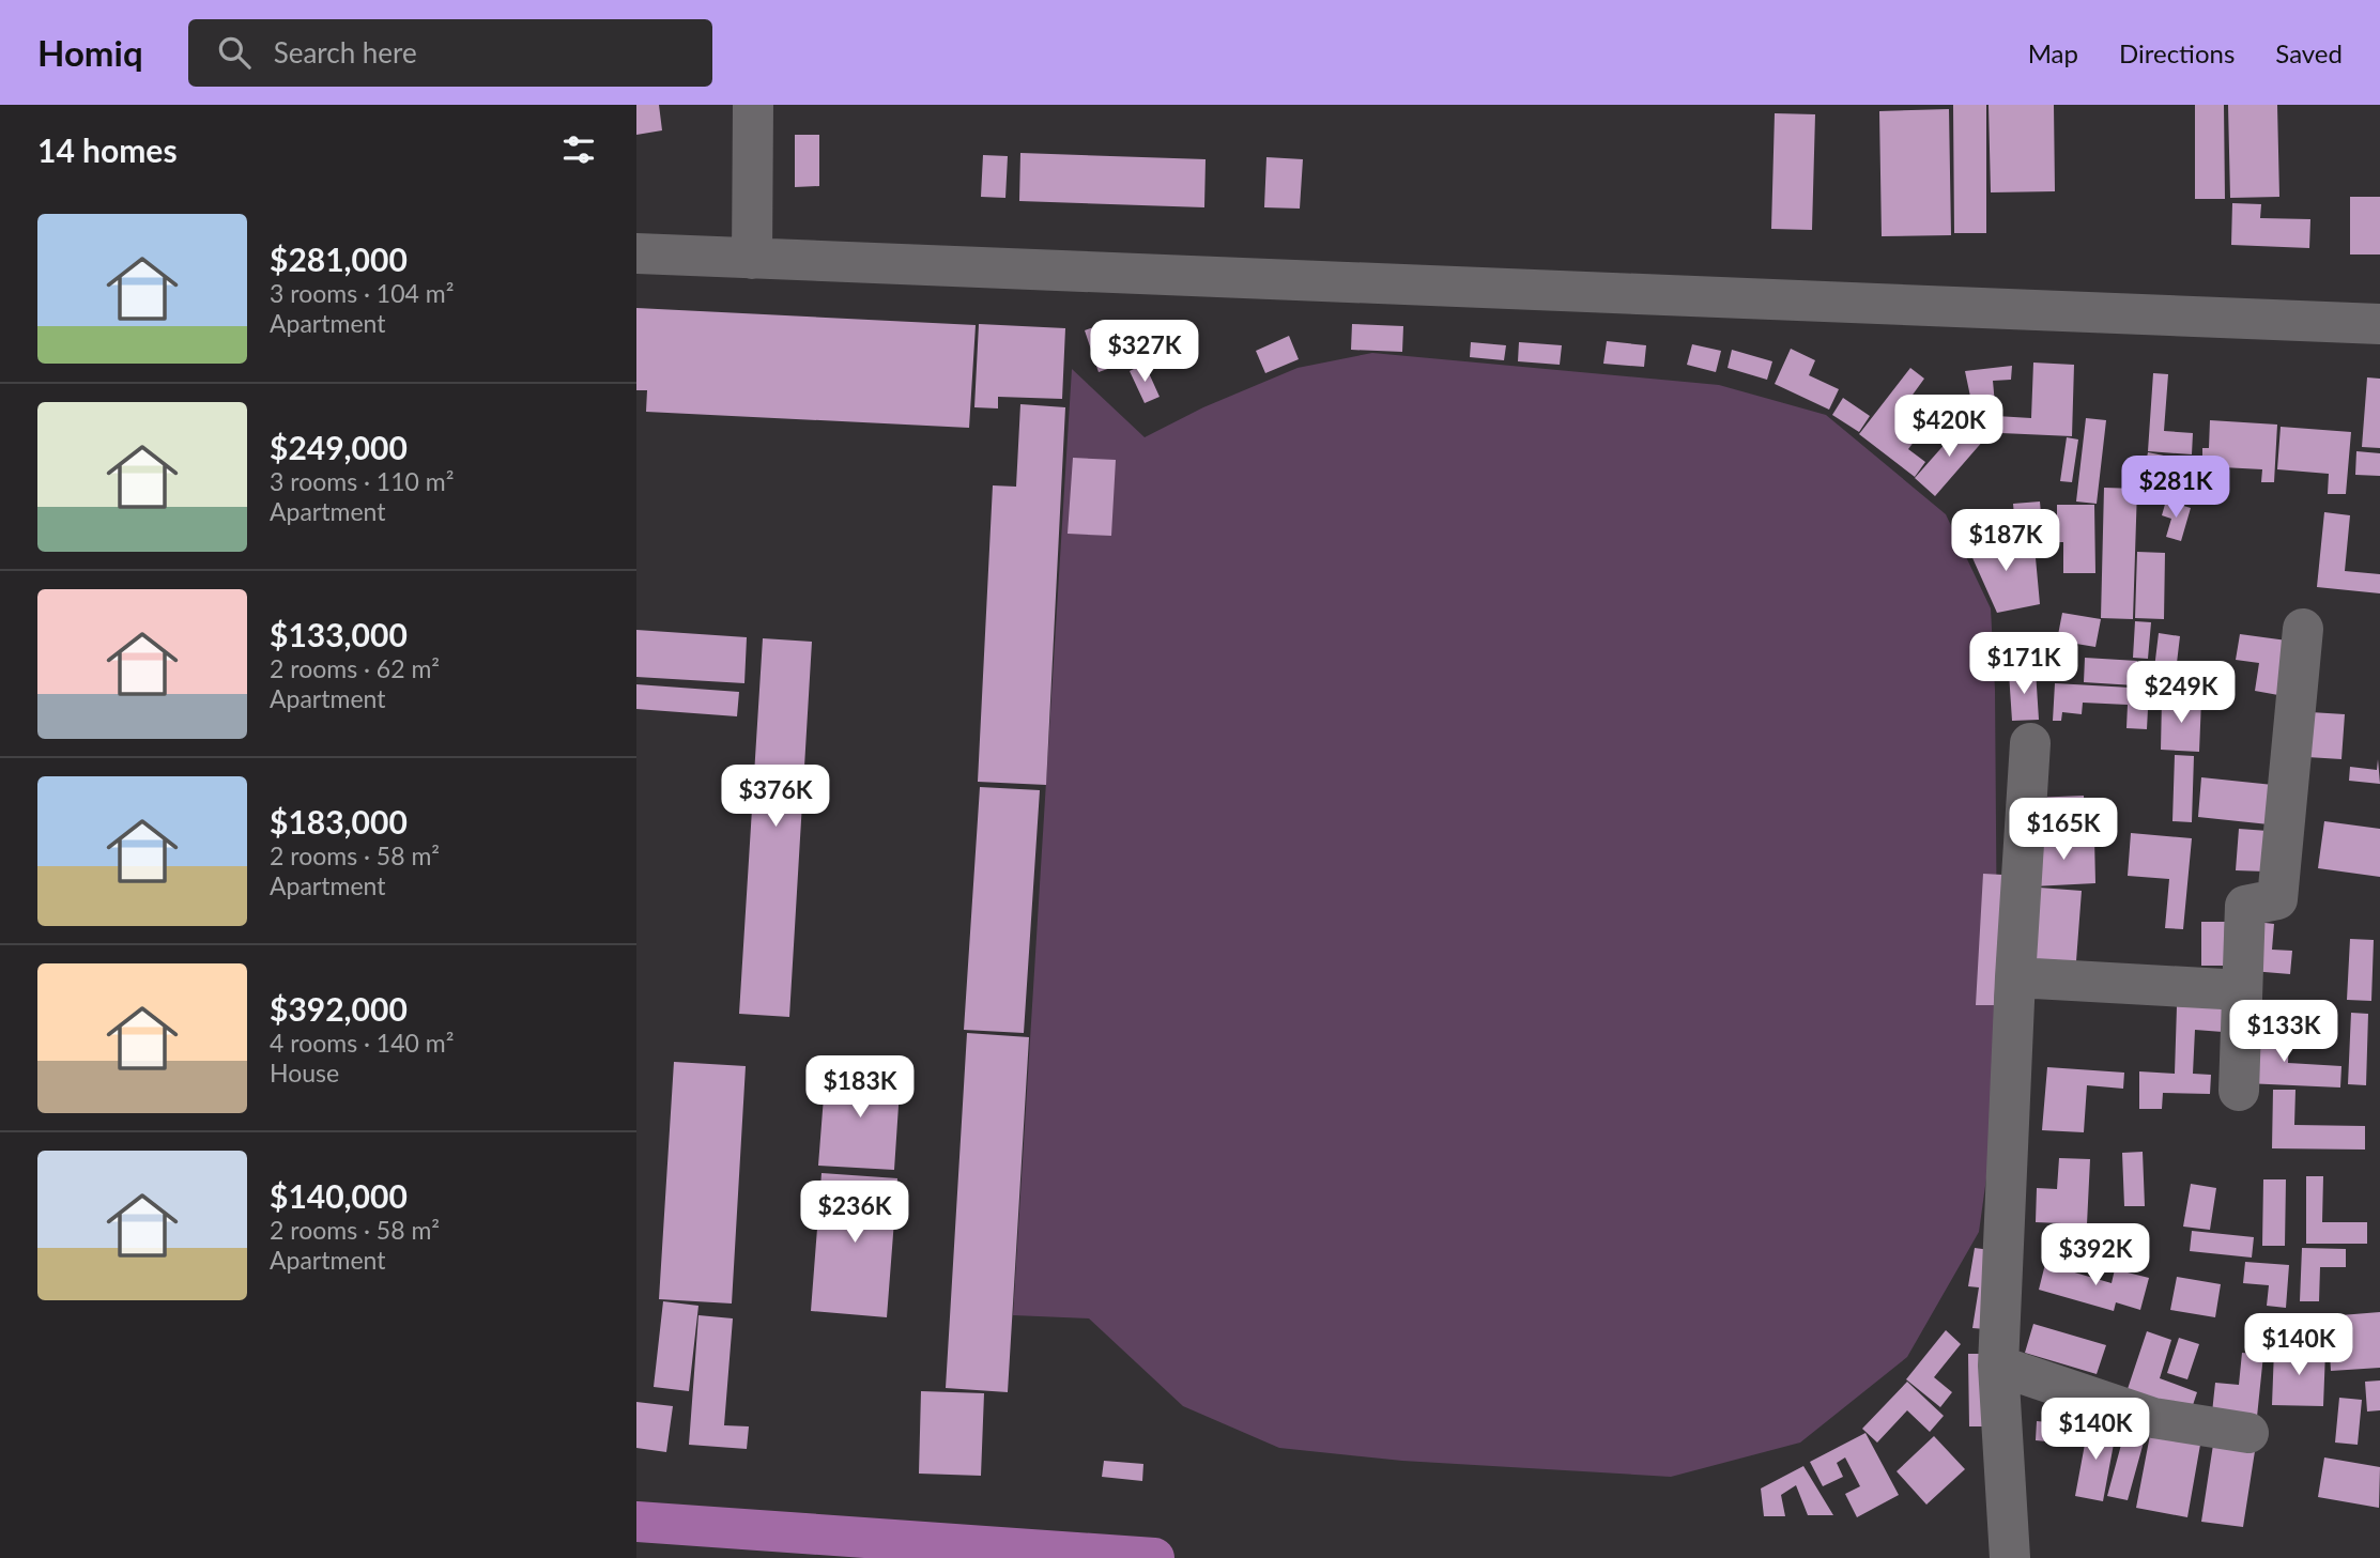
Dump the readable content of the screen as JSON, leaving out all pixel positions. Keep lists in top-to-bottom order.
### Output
{
  "page": {
    "header": "Homiq",
    "search": "Search here",
    "nav": ["Map", "Directions", "Saved"],
    "heading": "14 homes",
    "list": [
      {
        "name": "$281,000",
        "note": "3 rooms · 104 m² · Apartment"
      },
      {
        "name": "$249,000",
        "note": "3 rooms · 110 m² · Apartment"
      },
      {
        "name": "$133,000",
        "note": "2 rooms · 62 m² · Apartment"
      },
      {
        "name": "$183,000",
        "note": "2 rooms · 58 m² · Apartment"
      },
      {
        "name": "$392,000",
        "note": "4 rooms · 140 m² · House"
      },
      {
        "name": "$140,000",
        "note": "2 rooms · 58 m² · Apartment"
      }
    ],
    "price": [
      "$327K",
      "$420K",
      "$281K",
      "$187K",
      "$171K",
      "$249K",
      "$376K",
      "$165K",
      "$133K",
      "$183K",
      "$236K",
      "$392K",
      "$140K",
      "$140K"
    ]
  }
}
